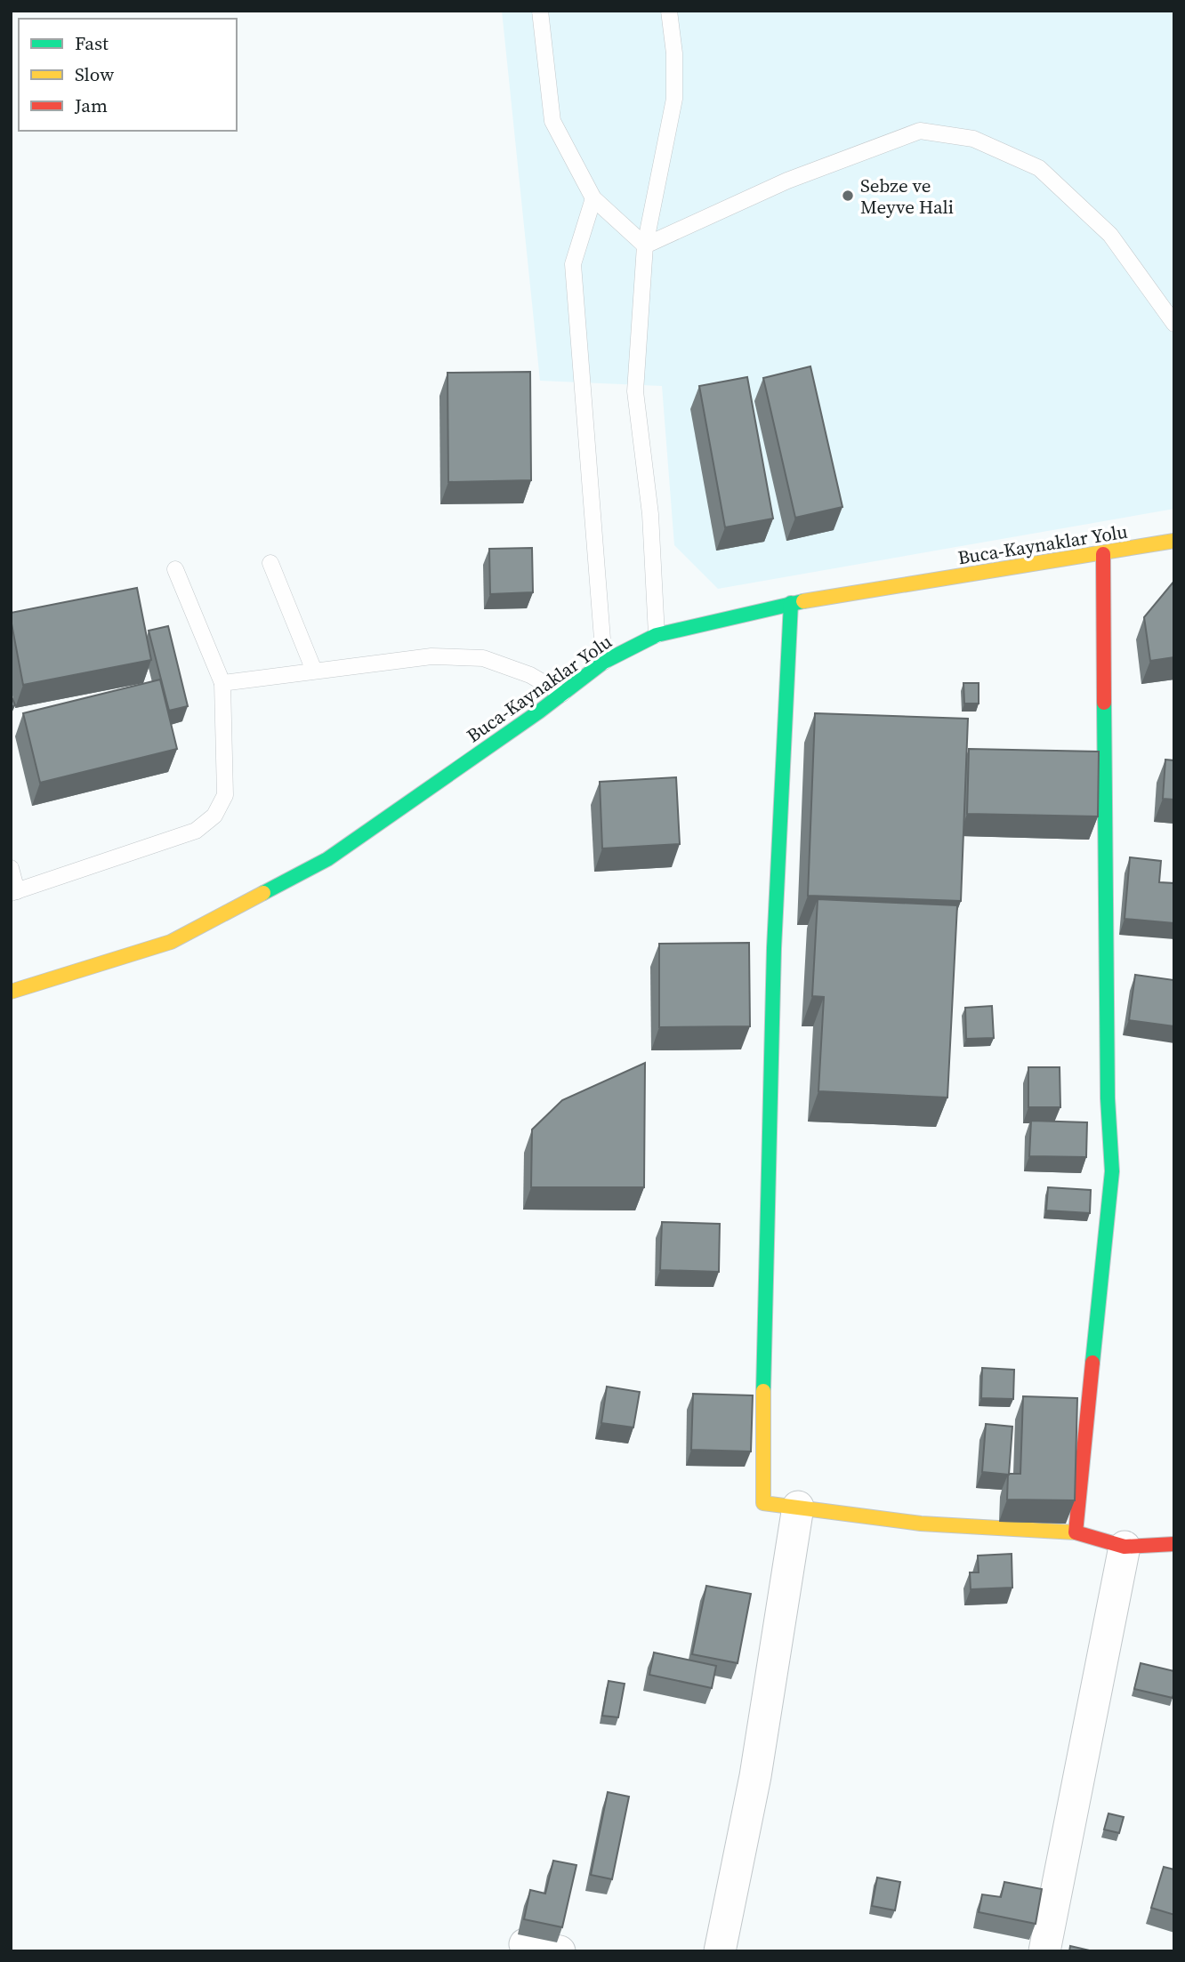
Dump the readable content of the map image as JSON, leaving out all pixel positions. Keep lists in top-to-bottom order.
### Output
{
  "streets": {
    "street": ["Buca-Kaynaklar Yolu"]
  },
  "places": ["Sebze ve Meyve Hali"],
  "legend": ["Fast", "Slow", "Jam"]
}
